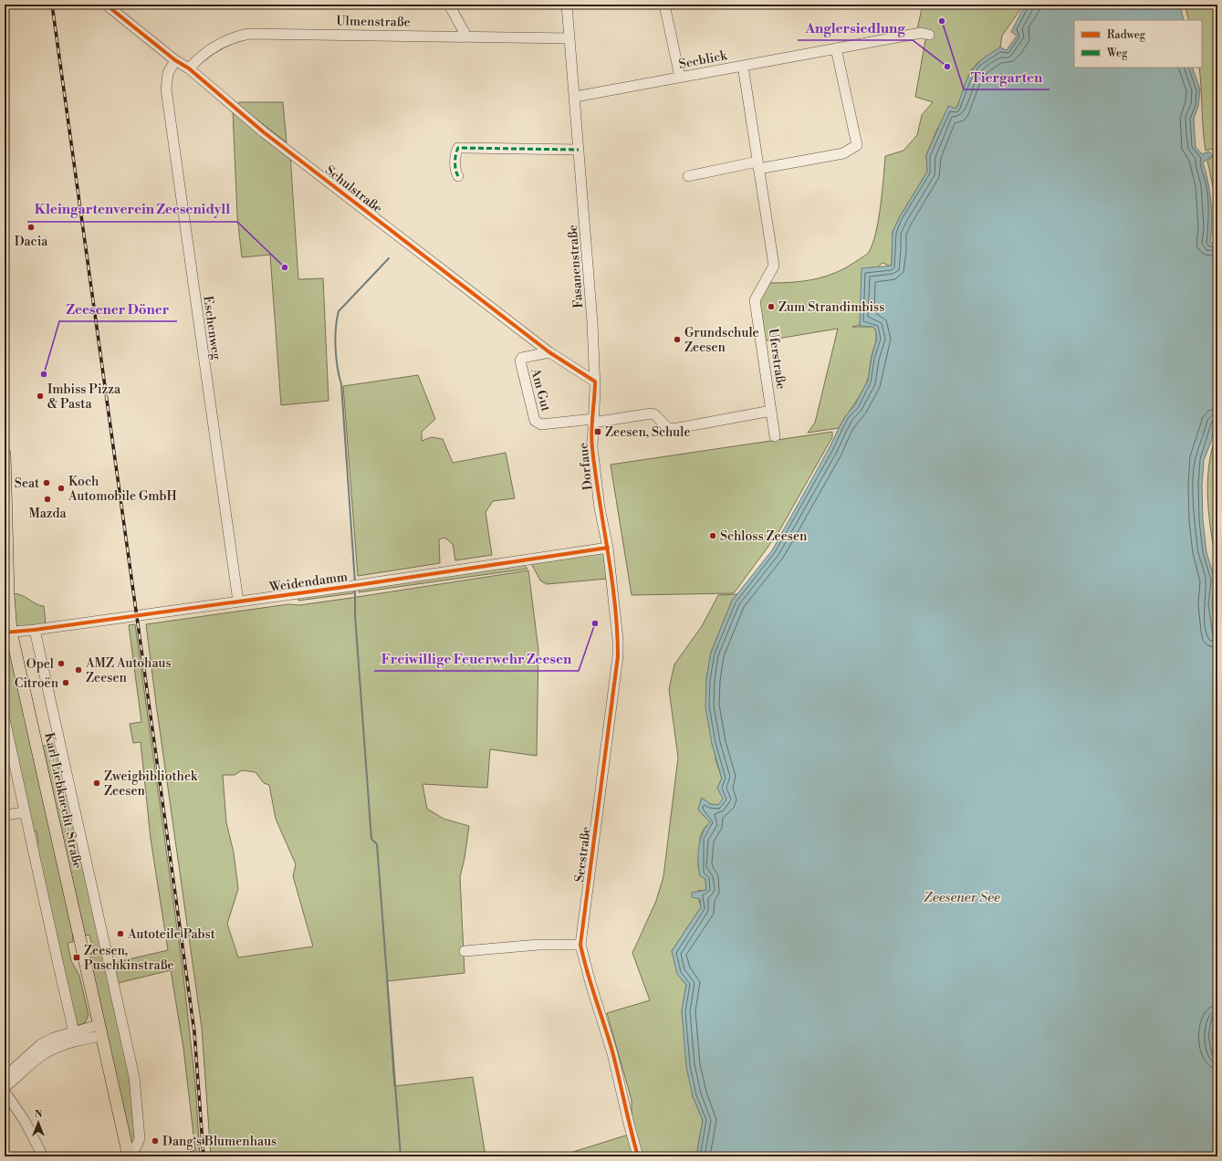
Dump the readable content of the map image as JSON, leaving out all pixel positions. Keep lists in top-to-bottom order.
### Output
{
  "streets": {
    "main road": ["Karl-Liebknecht-Straße"],
    "street": [
      "Ulmenstraße",
      "Seeblick",
      "Schulstraße",
      "Fasanenstraße",
      "Eschenweg",
      "Uferstraße",
      "Am Gut",
      "Dorfaue",
      "Weidendamm",
      "Seestraße"
    ]
  },
  "crossings": [
    ["Ulmenstraße", "Schulstraße"],
    ["Ulmenstraße", "Fasanenstraße"],
    ["Seeblick", "Fasanenstraße"],
    ["Seeblick", "Uferstraße"],
    ["Schulstraße", "Fasanenstraße"],
    ["Schulstraße", "Eschenweg"],
    ["Schulstraße", "Am Gut"],
    ["Schulstraße", "Dorfaue"],
    ["Fasanenstraße", "Dorfaue"],
    ["Eschenweg", "Weidendamm"],
    ["Am Gut", "Dorfaue"],
    ["Dorfaue", "Weidendamm"],
    ["Dorfaue", "Seestraße"],
    ["Weidendamm", "Karl-Liebknecht-Straße"],
    ["Weidendamm", "Seestraße"]
  ],
  "water": ["Zeesener See"],
  "places": {
    "other": [
      "Tiergarten",
      "Anglersiedlung",
      "Dacia",
      "Kleingartenverein Zeesenidyll",
      "Zum Strandimbiss",
      "Grundschule Zeesen",
      "Zeesener Döner",
      "Imbiss Pizza & Pasta",
      "Seat",
      "Koch Automobile GmbH",
      "Mazda",
      "Schloss Zeesen",
      "Freiwillige Feuerwehr Zeesen",
      "Opel",
      "AMZ Autohaus Zeesen",
      "Citroën",
      "Zweigbibliothek Zeesen",
      "Autoteile Pabst",
      "Dang‘s Blumenhaus"
    ],
    "transit": ["Zeesen, Schule", "Zeesen, Puschkinstraße"]
  },
  "legend": ["Radweg", "Weg"],
  "north": "top"
}
